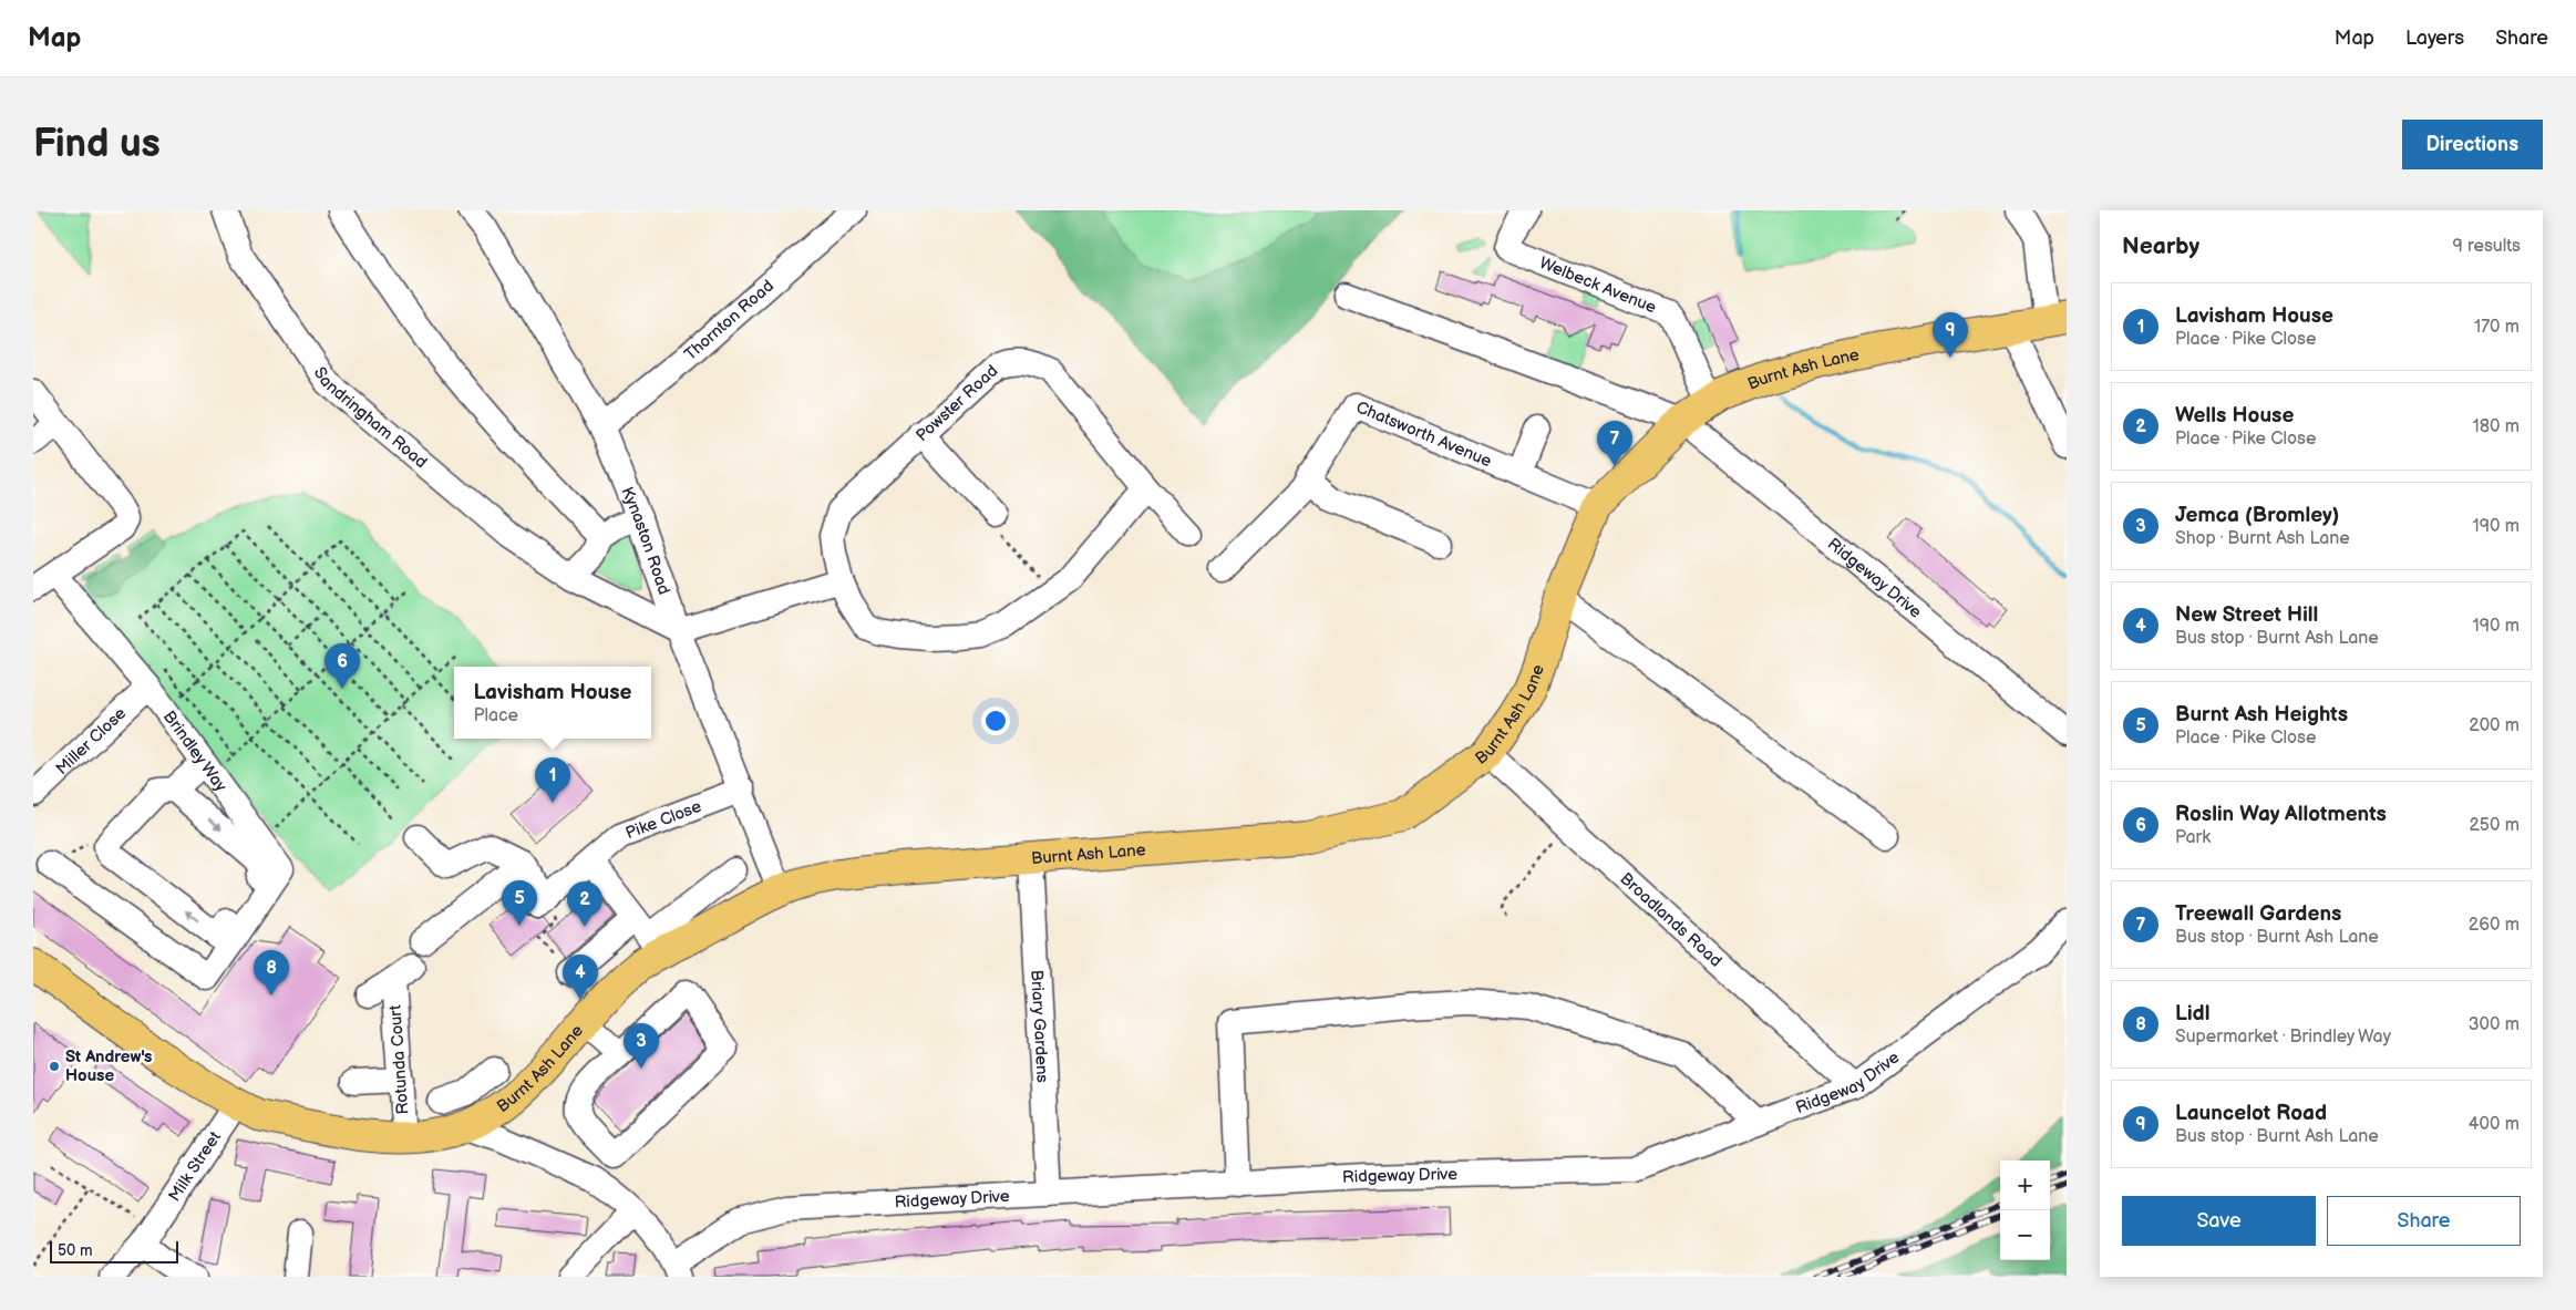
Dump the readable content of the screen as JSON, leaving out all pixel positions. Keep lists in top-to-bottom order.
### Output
{
  "streets": {
    "main road": ["Burnt Ash Lane"],
    "street": [
      "Welbeck Avenue",
      "Thornton Road",
      "Powster Road",
      "Sandringham Road",
      "Chatsworth Avenue",
      "Kynaston Road",
      "Ridgeway Drive",
      "Miller Close",
      "Brindley Way",
      "Pike Close",
      "Broadlands Road",
      "Briary Gardens",
      "Rotunda Court",
      "Milk Street"
    ]
  },
  "crossings": [
    ["Welbeck Avenue", "Burnt Ash Lane"],
    ["Thornton Road", "Kynaston Road"],
    ["Burnt Ash Lane", "Chatsworth Avenue"],
    ["Burnt Ash Lane", "Kynaston Road"],
    ["Burnt Ash Lane", "Ridgeway Drive"],
    ["Burnt Ash Lane", "Broadlands Road"],
    ["Burnt Ash Lane", "Briary Gardens"],
    ["Burnt Ash Lane", "Rotunda Court"],
    ["Burnt Ash Lane", "Milk Street"],
    ["Sandringham Road", "Kynaston Road"],
    ["Kynaston Road", "Pike Close"],
    ["Ridgeway Drive", "Broadlands Road"],
    ["Ridgeway Drive", "Briary Gardens"],
    ["Miller Close", "Brindley Way"]
  ],
  "places": ["St Andrew's House"],
  "scale_bar": "50 m",
  "page": {
    "header": "Map",
    "nav": ["Map", "Layers", "Share"],
    "buttons": [
      "Directions",
      ["Save", "Share"]
    ],
    "title": "Find us",
    "heading": ["Nearby", "9 results"],
    "list": [
      {
        "mark": "1",
        "name": "Lavisham House",
        "note": "Place · Pike Close",
        "value": "170 m"
      },
      {
        "mark": "2",
        "name": "Wells House",
        "note": "Place · Pike Close",
        "value": "180 m"
      },
      {
        "mark": "3",
        "name": "Jemca (Bromley)",
        "note": "Shop · Burnt Ash Lane",
        "value": "190 m"
      },
      {
        "mark": "4",
        "name": "New Street Hill",
        "note": "Bus stop · Burnt Ash Lane",
        "value": "190 m"
      },
      {
        "mark": "5",
        "name": "Burnt Ash Heights",
        "note": "Place · Pike Close",
        "value": "200 m"
      },
      {
        "mark": "6",
        "name": "Roslin Way Allotments",
        "note": "Park",
        "value": "250 m"
      },
      {
        "mark": "7",
        "name": "Treewall Gardens",
        "note": "Bus stop · Burnt Ash Lane",
        "value": "260 m"
      },
      {
        "mark": "8",
        "name": "Lidl",
        "note": "Supermarket · Brindley Way",
        "value": "300 m"
      },
      {
        "mark": "9",
        "name": "Launcelot Road",
        "note": "Bus stop · Burnt Ash Lane",
        "value": "400 m"
      }
    ],
    "pins": [
      "9",
      "7",
      "6",
      "1",
      "5",
      "2",
      "8",
      "4",
      "3"
    ],
    "popup": ["Lavisham House", "Place"],
    "map_buttons": ["+", "−"],
    "scale": "50 m"
  }
}
